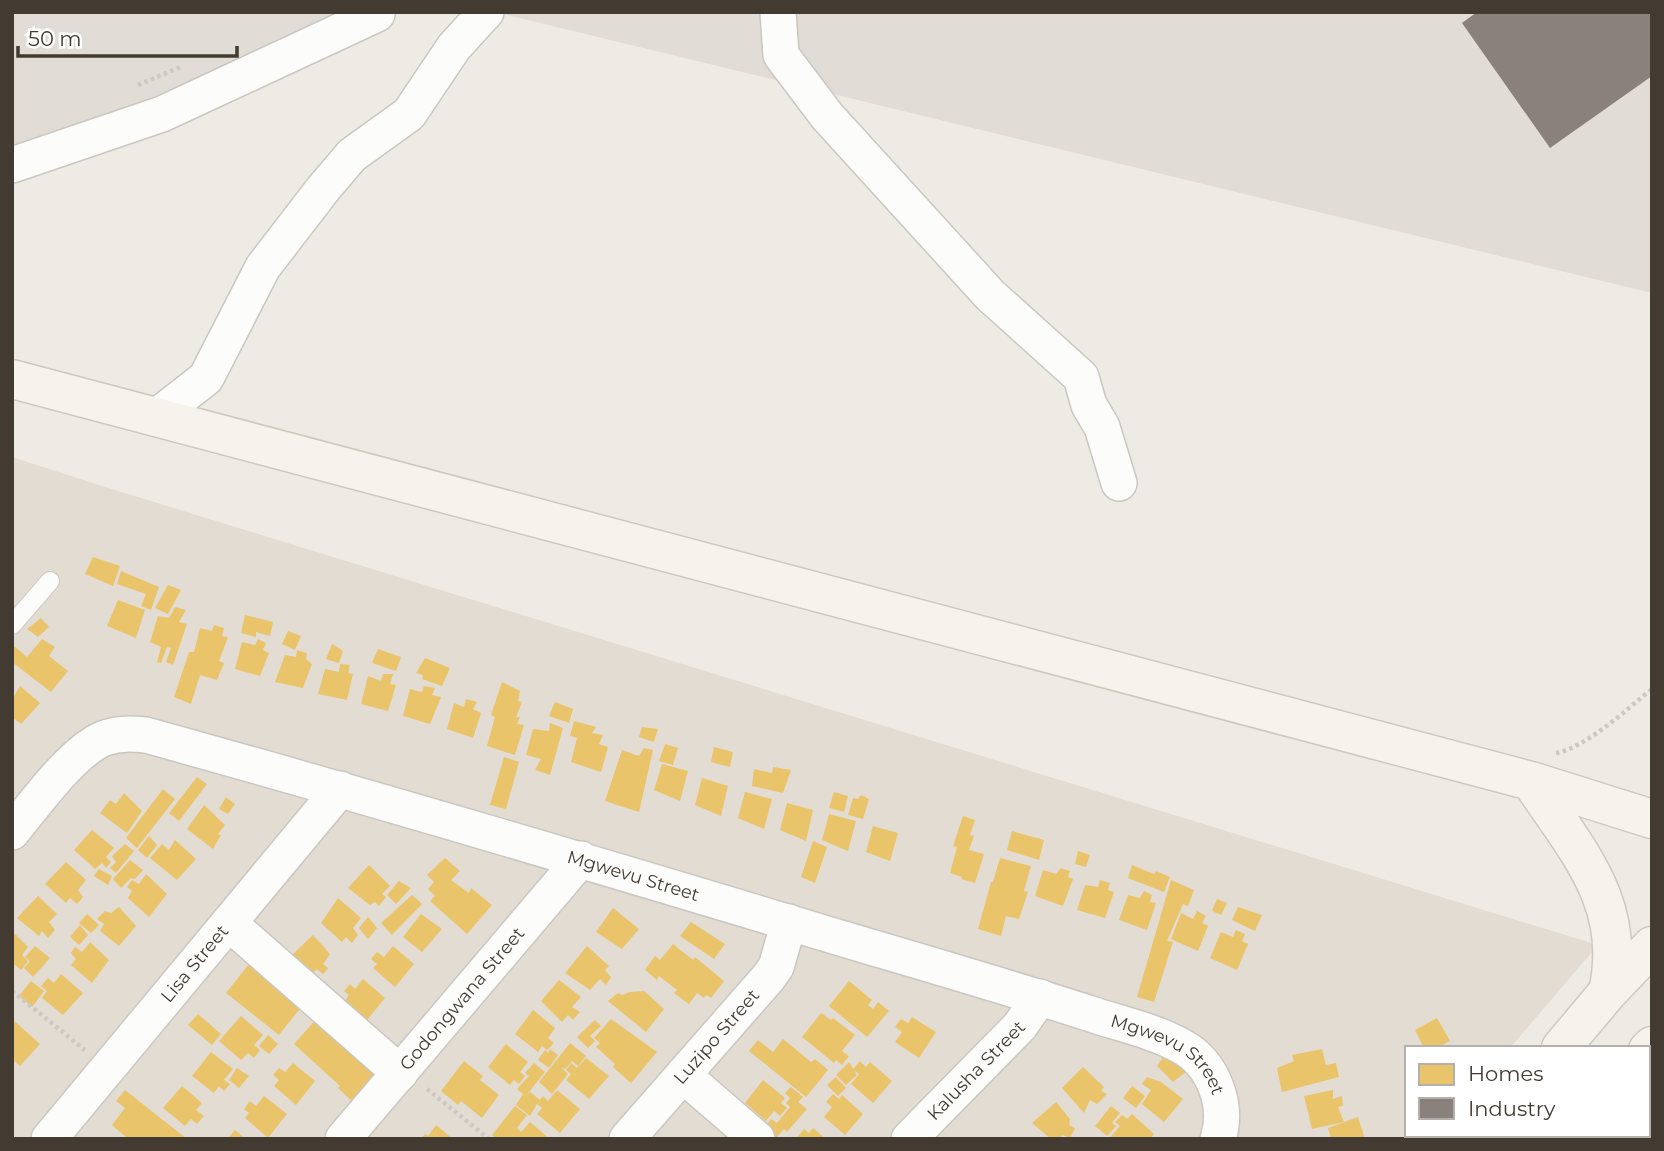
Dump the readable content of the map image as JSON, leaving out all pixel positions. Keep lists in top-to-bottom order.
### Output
{
  "streets": {
    "street": [
      "Mgwevu Street",
      "Lisa Street",
      "Godongwana Street",
      "Luzipo Street",
      "Kalusha Street"
    ]
  },
  "crossings": [
    ["Mgwevu Street", "Lisa Street"],
    ["Mgwevu Street", "Godongwana Street"],
    ["Mgwevu Street", "Luzipo Street"],
    ["Mgwevu Street", "Kalusha Street"]
  ],
  "legend": ["Homes", "Industry"],
  "scale_bar": "50 m"
}
